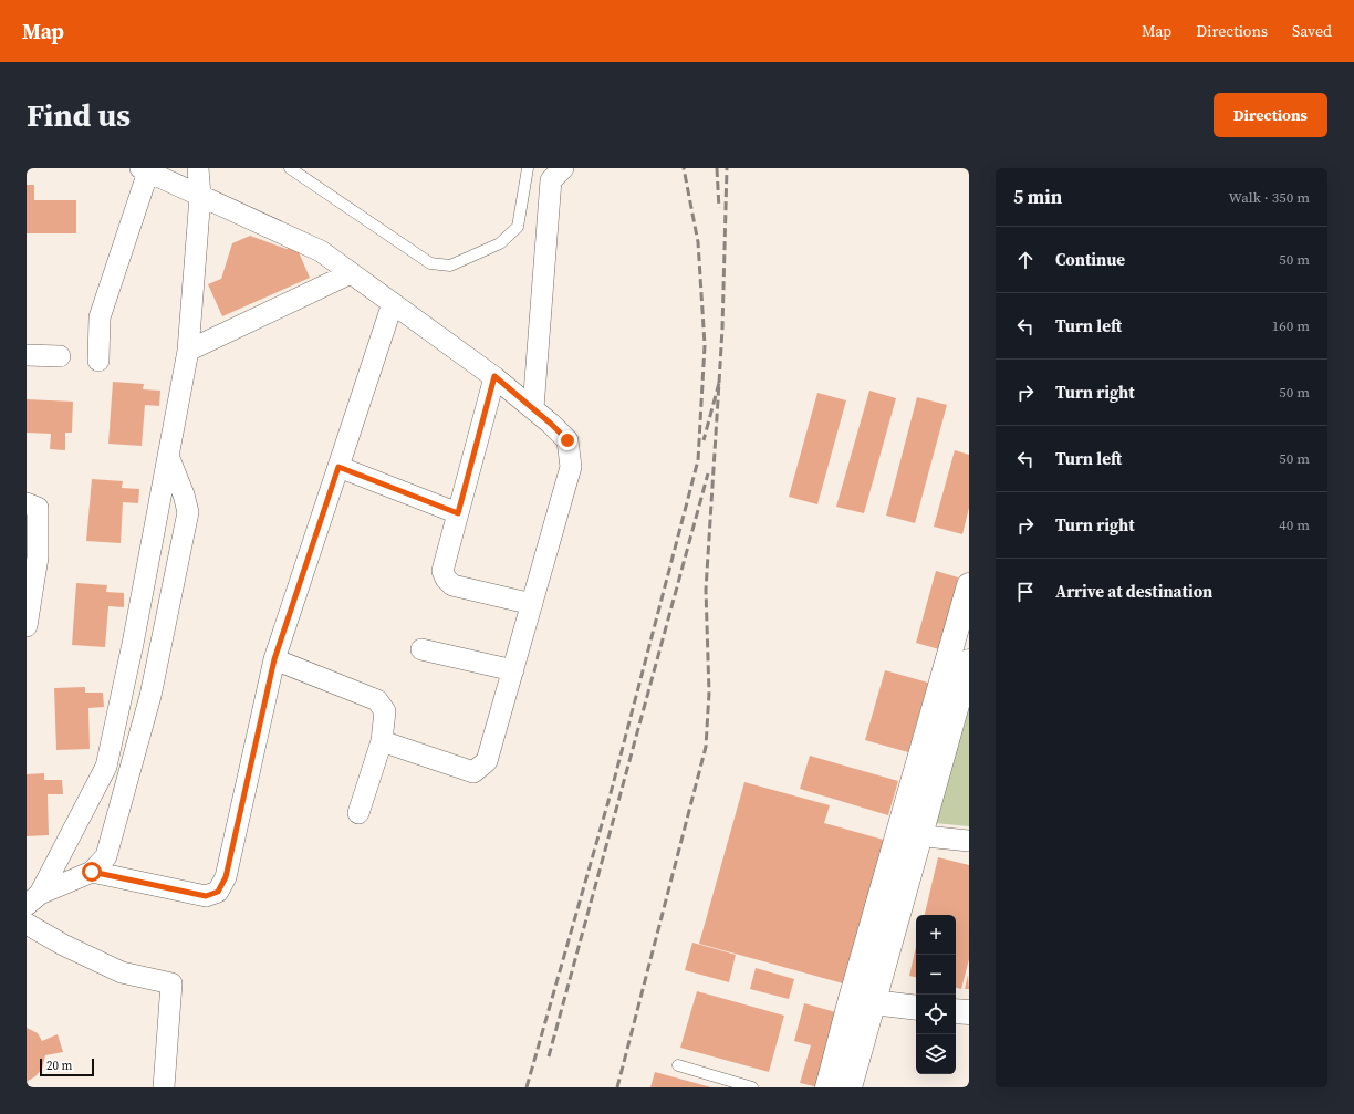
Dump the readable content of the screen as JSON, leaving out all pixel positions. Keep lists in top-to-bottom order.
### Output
{
  "scale_bar": "20 m",
  "page": {
    "header": "Map",
    "nav": ["Map", "Directions", "Saved"],
    "buttons": "Directions",
    "title": "Find us",
    "heading": ["5 min", "Walk · 350 m"],
    "list": [
      ["Continue", "50 m"],
      ["Turn left", "160 m"],
      ["Turn right", "50 m"],
      ["Turn left", "50 m"],
      ["Turn right", "40 m"],
      "Arrive at destination"
    ],
    "map_buttons": ["+", "−"],
    "scale": "20 m"
  }
}
